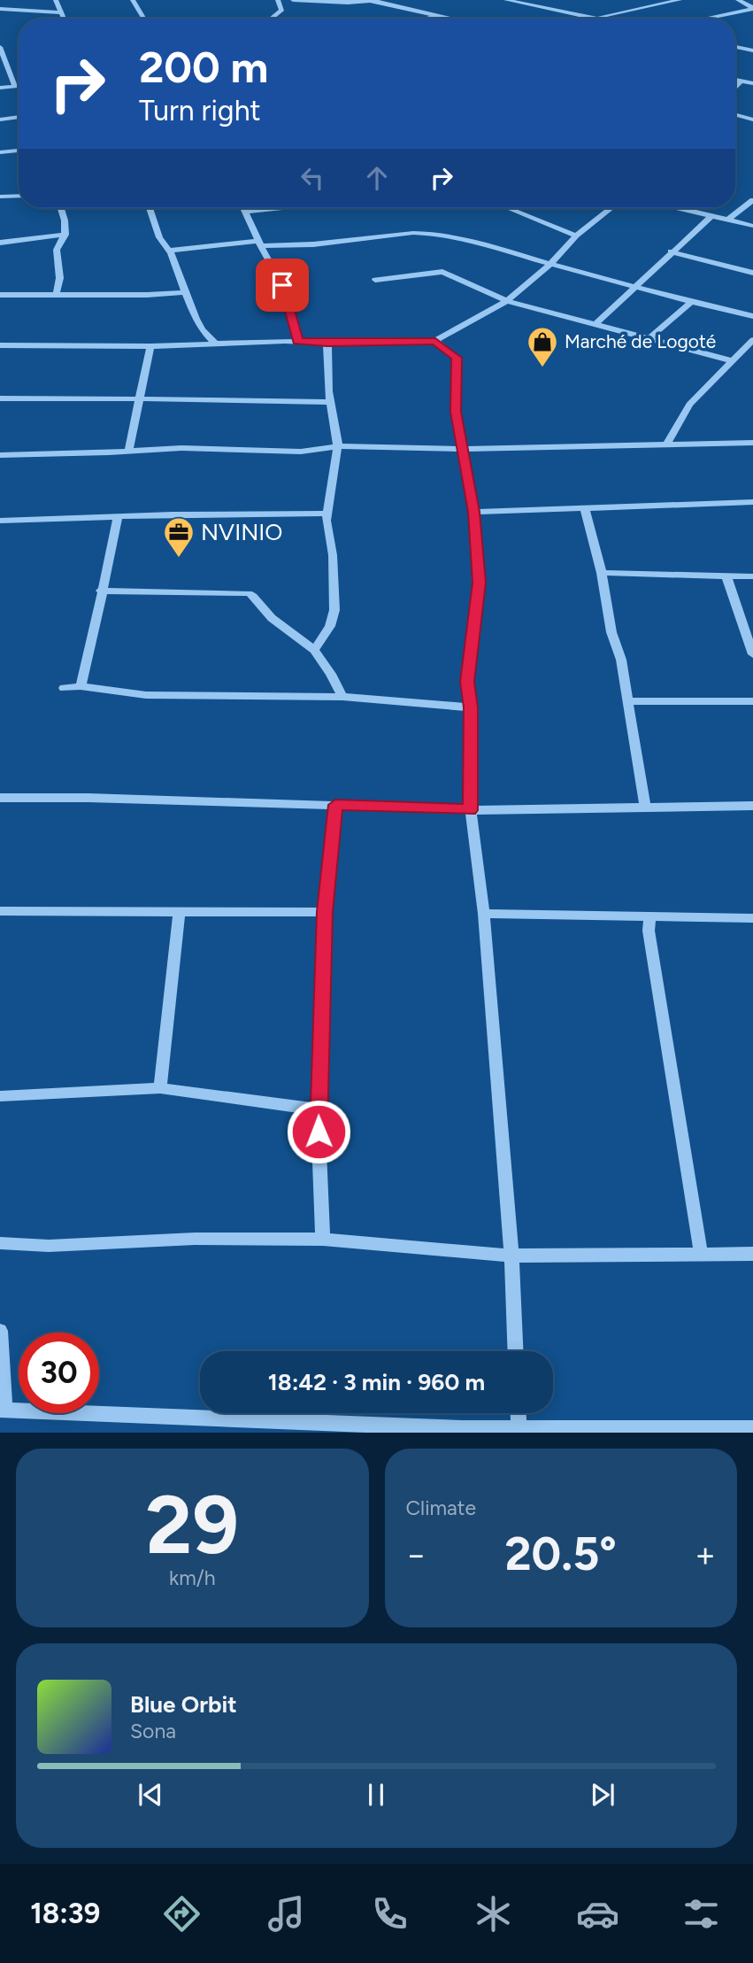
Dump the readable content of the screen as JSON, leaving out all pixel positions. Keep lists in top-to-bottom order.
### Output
{
  "places": {
    "shop": ["Marché de Logoté"],
    "office": ["NVINIO"]
  },
  "page": {
    "turn": ["200 m", "Turn right"],
    "limit": "30",
    "trip": "18:42 · 3 min · 960 m",
    "tile": [
      ["29", "km/h"],
      "Climate"
    ],
    "heat": ["−", "20.5°", "+"],
    "song": ["Blue Orbit", "Sona"],
    "tabs": "18:39"
  }
}
